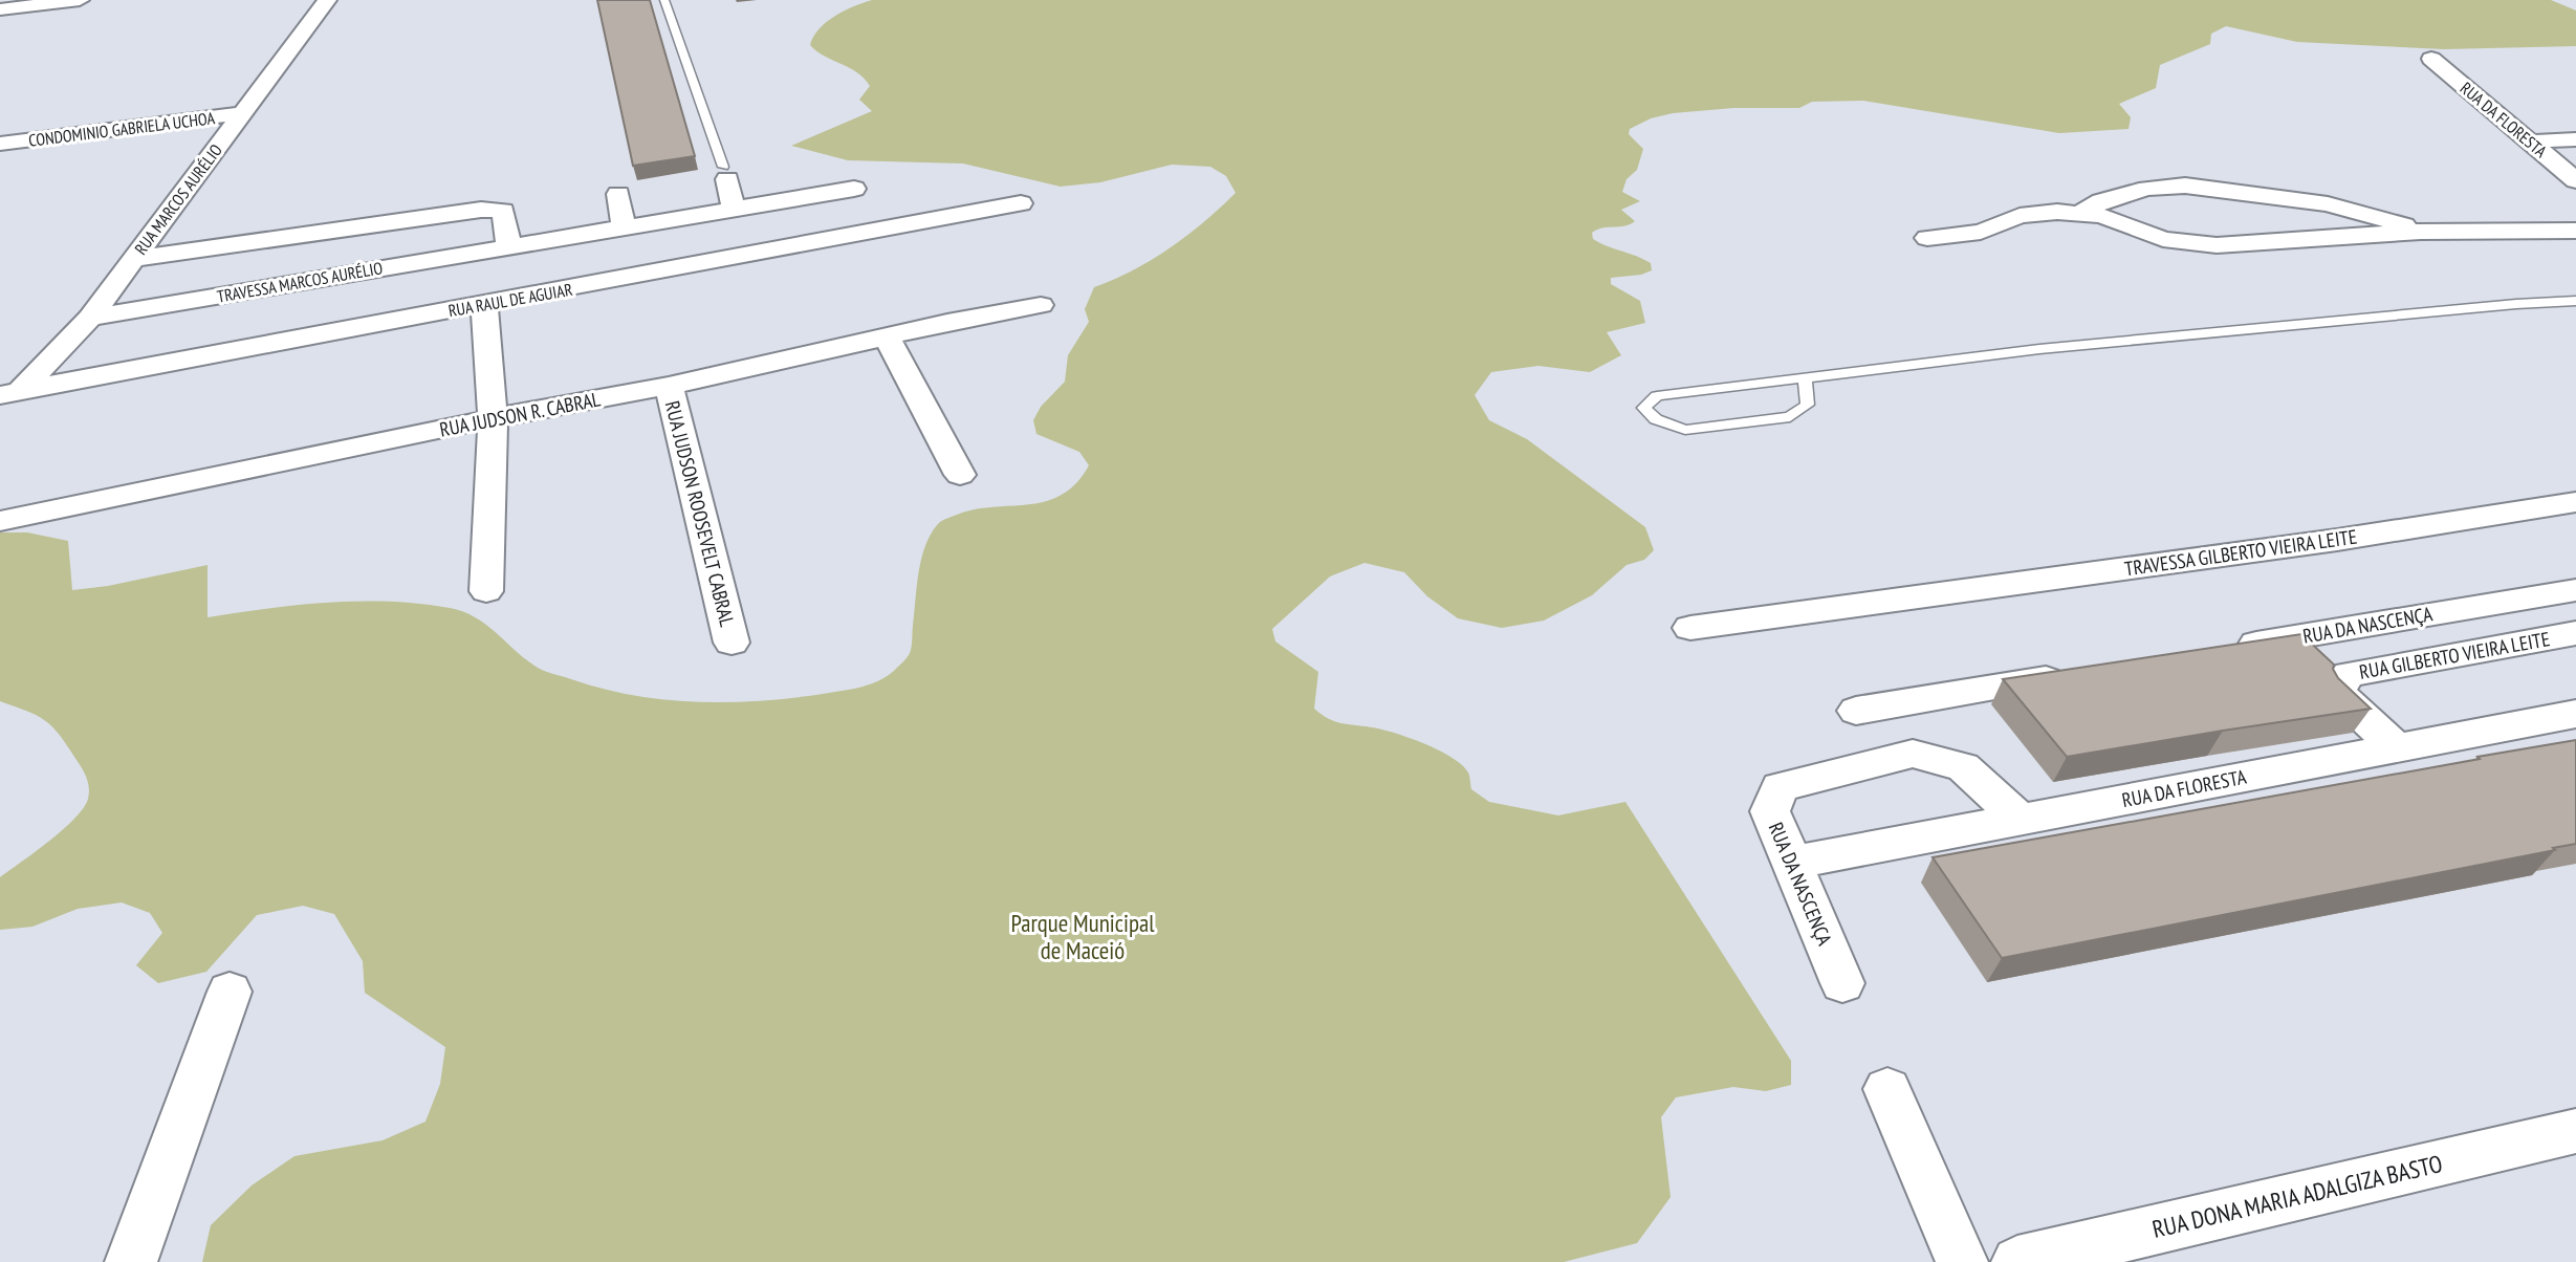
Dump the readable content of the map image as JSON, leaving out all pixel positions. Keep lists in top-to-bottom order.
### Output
{
  "streets": {
    "street": [
      "RUA DA FLORESTA",
      "CONDOMINIO GABRIELA UCHOA",
      "RUA MARCOS AURÉLIO",
      "TRAVESSA MARCOS AURÉLIO",
      "RUA RAUL DE AGUIAR",
      "RUA JUDSON R. CABRAL",
      "RUA JUDSON ROOSEVELT CABRAL",
      "TRAVESSA GILBERTO VIEIRA LEITE",
      "RUA DA NASCENÇA",
      "RUA GILBERTO VIEIRA LEITE",
      "RUA DONA MARIA ADALGIZA BASTO"
    ]
  },
  "crossings": [
    ["RUA DA FLORESTA", "RUA DA NASCENÇA"],
    ["RUA DA FLORESTA", "RUA GILBERTO VIEIRA LEITE"],
    ["CONDOMINIO GABRIELA UCHOA", "RUA MARCOS AURÉLIO"],
    ["RUA MARCOS AURÉLIO", "TRAVESSA MARCOS AURÉLIO"],
    ["RUA MARCOS AURÉLIO", "RUA RAUL DE AGUIAR"],
    ["RUA JUDSON R. CABRAL", "RUA JUDSON ROOSEVELT CABRAL"]
  ],
  "parks": ["Parque Municipal de Maceió"]
}
